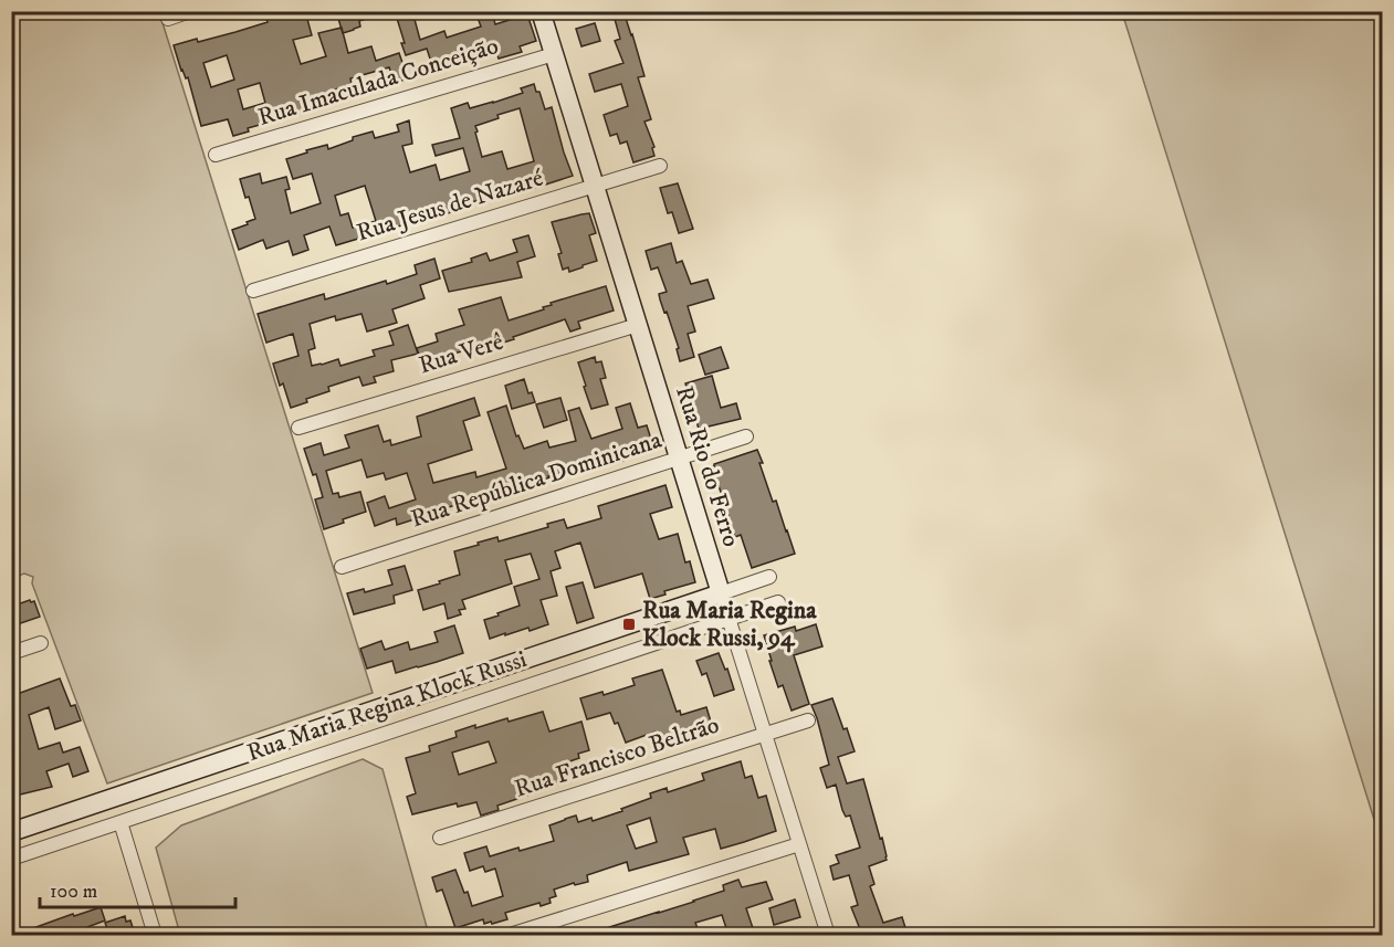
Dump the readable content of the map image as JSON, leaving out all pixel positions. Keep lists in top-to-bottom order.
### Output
{
  "streets": {
    "street": [
      "Rua Imaculada Conceição",
      "Rua Jesus de Nazaré",
      "Rua Verê",
      "Rua Rio do Ferro",
      "Rua República Dominicana",
      "Rua Maria Regina Klock Russi",
      "Rua Francisco Beltrão"
    ]
  },
  "crossings": [
    ["Rua Imaculada Conceição", "Rua Rio do Ferro"],
    ["Rua Jesus de Nazaré", "Rua Rio do Ferro"],
    ["Rua Verê", "Rua Rio do Ferro"],
    ["Rua Rio do Ferro", "Rua República Dominicana"],
    ["Rua Rio do Ferro", "Rua Maria Regina Klock Russi"],
    ["Rua Rio do Ferro", "Rua Francisco Beltrão"]
  ],
  "places": {
    "transit": ["Rua Maria Regina Klock Russi, 94"]
  },
  "scale_bar": "100 m"
}
